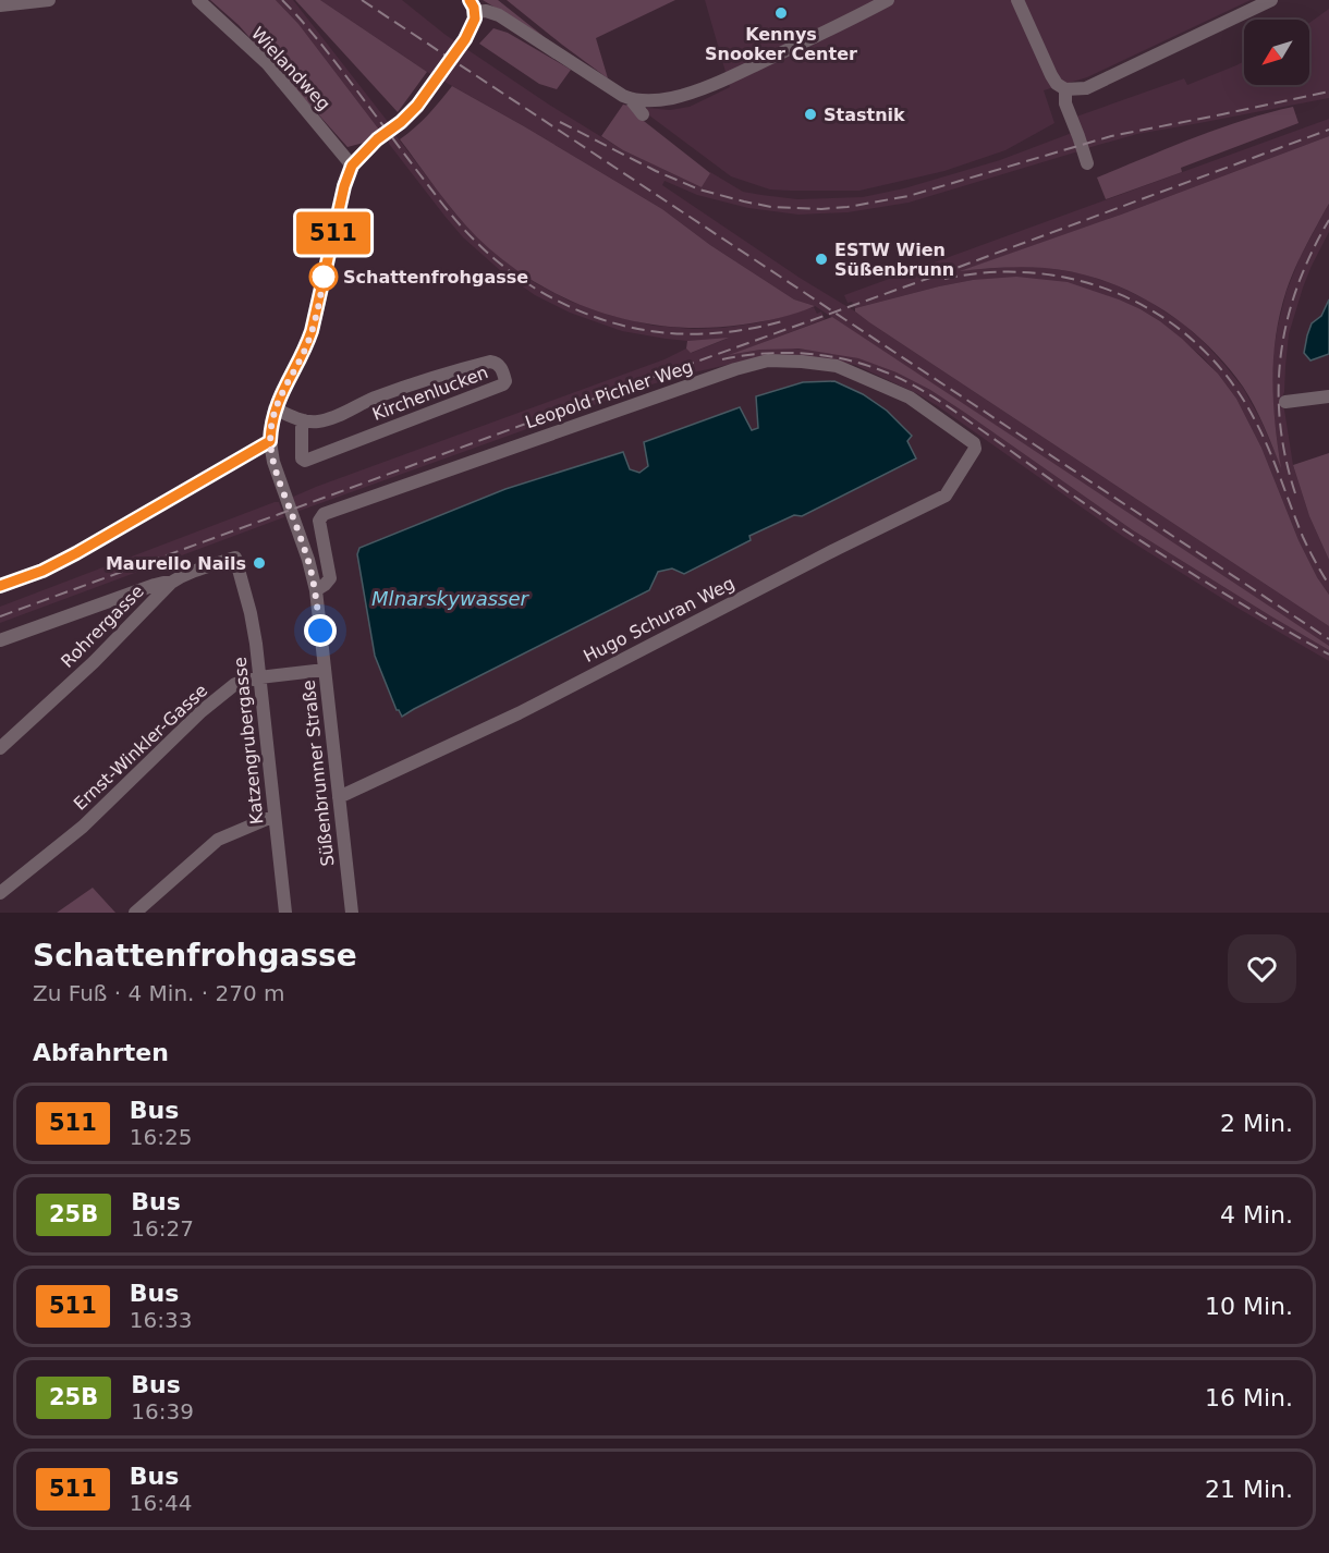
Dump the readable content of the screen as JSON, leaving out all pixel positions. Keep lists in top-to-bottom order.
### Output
{
  "streets": {
    "street": [
      "Wielandweg",
      "Kirchenlucken",
      "Leopold Pichler Weg",
      "Hugo Schuran Weg",
      "Rohrergasse",
      "Katzengrubergasse",
      "Ernst-Winkler-Gasse",
      "Süßenbrunner Straße"
    ]
  },
  "crossings": [
    ["Wielandweg", "Süßenbrunner Straße"],
    ["Leopold Pichler Weg", "Hugo Schuran Weg"],
    ["Leopold Pichler Weg", "Süßenbrunner Straße"],
    ["Hugo Schuran Weg", "Süßenbrunner Straße"],
    ["Rohrergasse", "Katzengrubergasse"],
    ["Katzengrubergasse", "Ernst-Winkler-Gasse"],
    ["Ernst-Winkler-Gasse", "Süßenbrunner Straße"]
  ],
  "water": ["Mlnarskywasser"],
  "places": [
    "Kennys Snooker Center",
    "Stastnik",
    "ESTW Wien Süßenbrunn",
    "Schattenfrohgasse",
    "Maurello Nails"
  ],
  "lines": ["bus line 511"],
  "north": "bottom left",
  "page": {
    "on_map": "511",
    "heading": [
      ["Schattenfrohgasse", "Zu Fuß · 4 Min. · 270 m"],
      "Abfahrten"
    ],
    "list": [
      {
        "mark": "511",
        "name": "Bus",
        "note": "16:25",
        "value": "2 Min."
      },
      {
        "mark": "25B",
        "name": "Bus",
        "note": "16:27",
        "value": "4 Min."
      },
      {
        "mark": "511",
        "name": "Bus",
        "note": "16:33",
        "value": "10 Min."
      },
      {
        "mark": "25B",
        "name": "Bus",
        "note": "16:39",
        "value": "16 Min."
      },
      {
        "mark": "511",
        "name": "Bus",
        "note": "16:44",
        "value": "21 Min."
      }
    ]
  }
}
